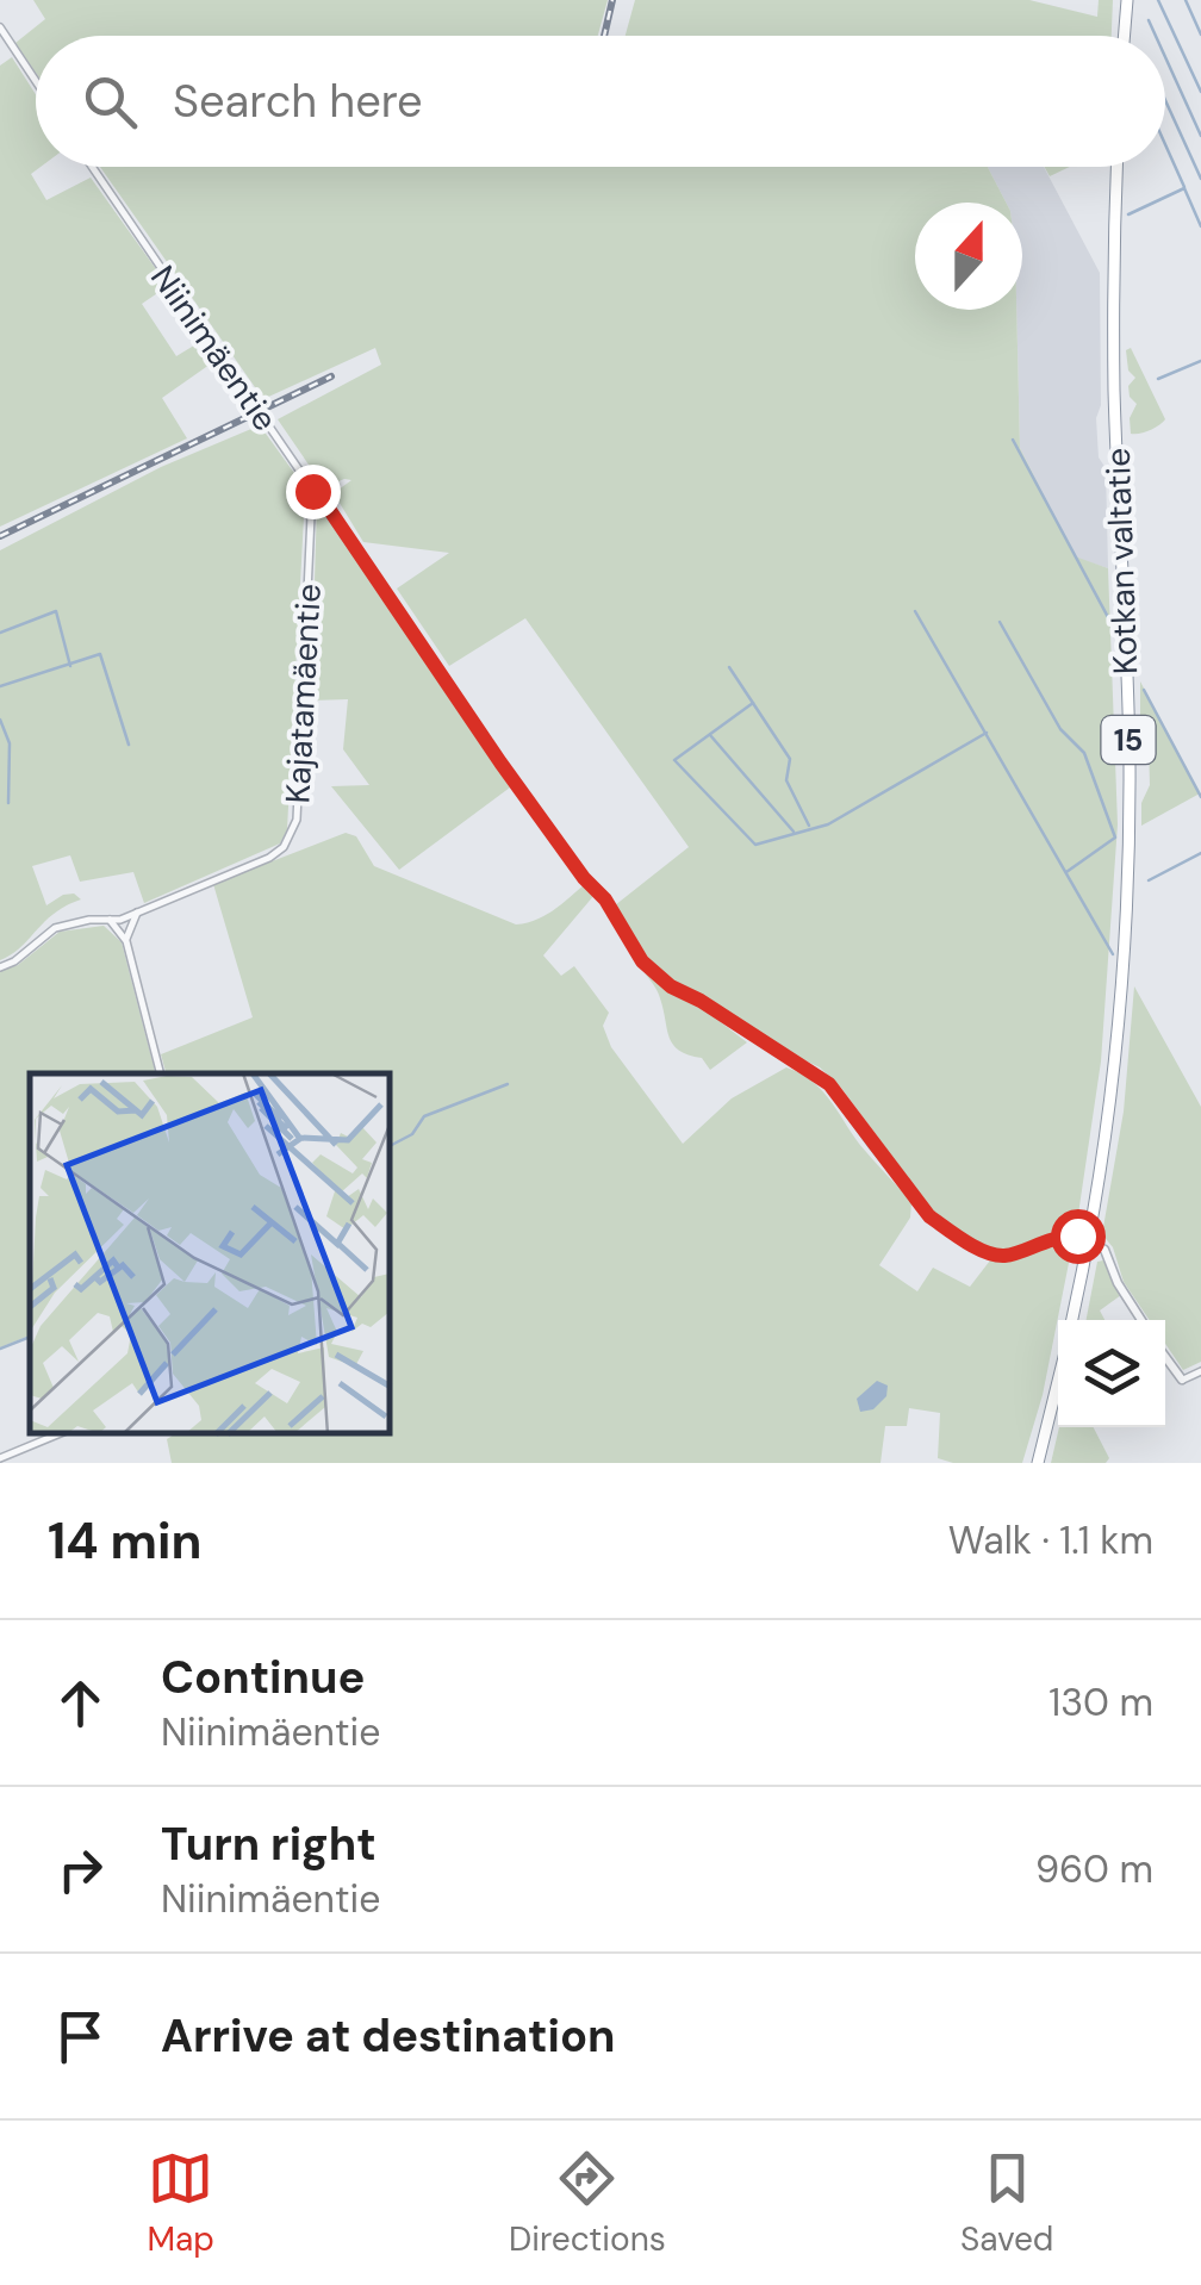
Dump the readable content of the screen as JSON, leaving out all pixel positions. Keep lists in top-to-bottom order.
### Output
{
  "streets": {
    "highway": ["Kotkan valtatie", "15"],
    "street": ["Niinimäentie", "Kajatamäentie"]
  },
  "crossings": [
    ["Niinimäentie", "Kotkan valtatie"],
    ["Niinimäentie", "Kajatamäentie"]
  ],
  "north": "top",
  "page": {
    "search": "Search here",
    "heading": ["14 min", "Walk · 1.1 km"],
    "list": [
      ["Continue", "Niinimäentie", "130 m"],
      ["Turn right", "Niinimäentie", "960 m"],
      "Arrive at destination"
    ],
    "nav": ["Map", "Directions", "Saved"]
  }
}
